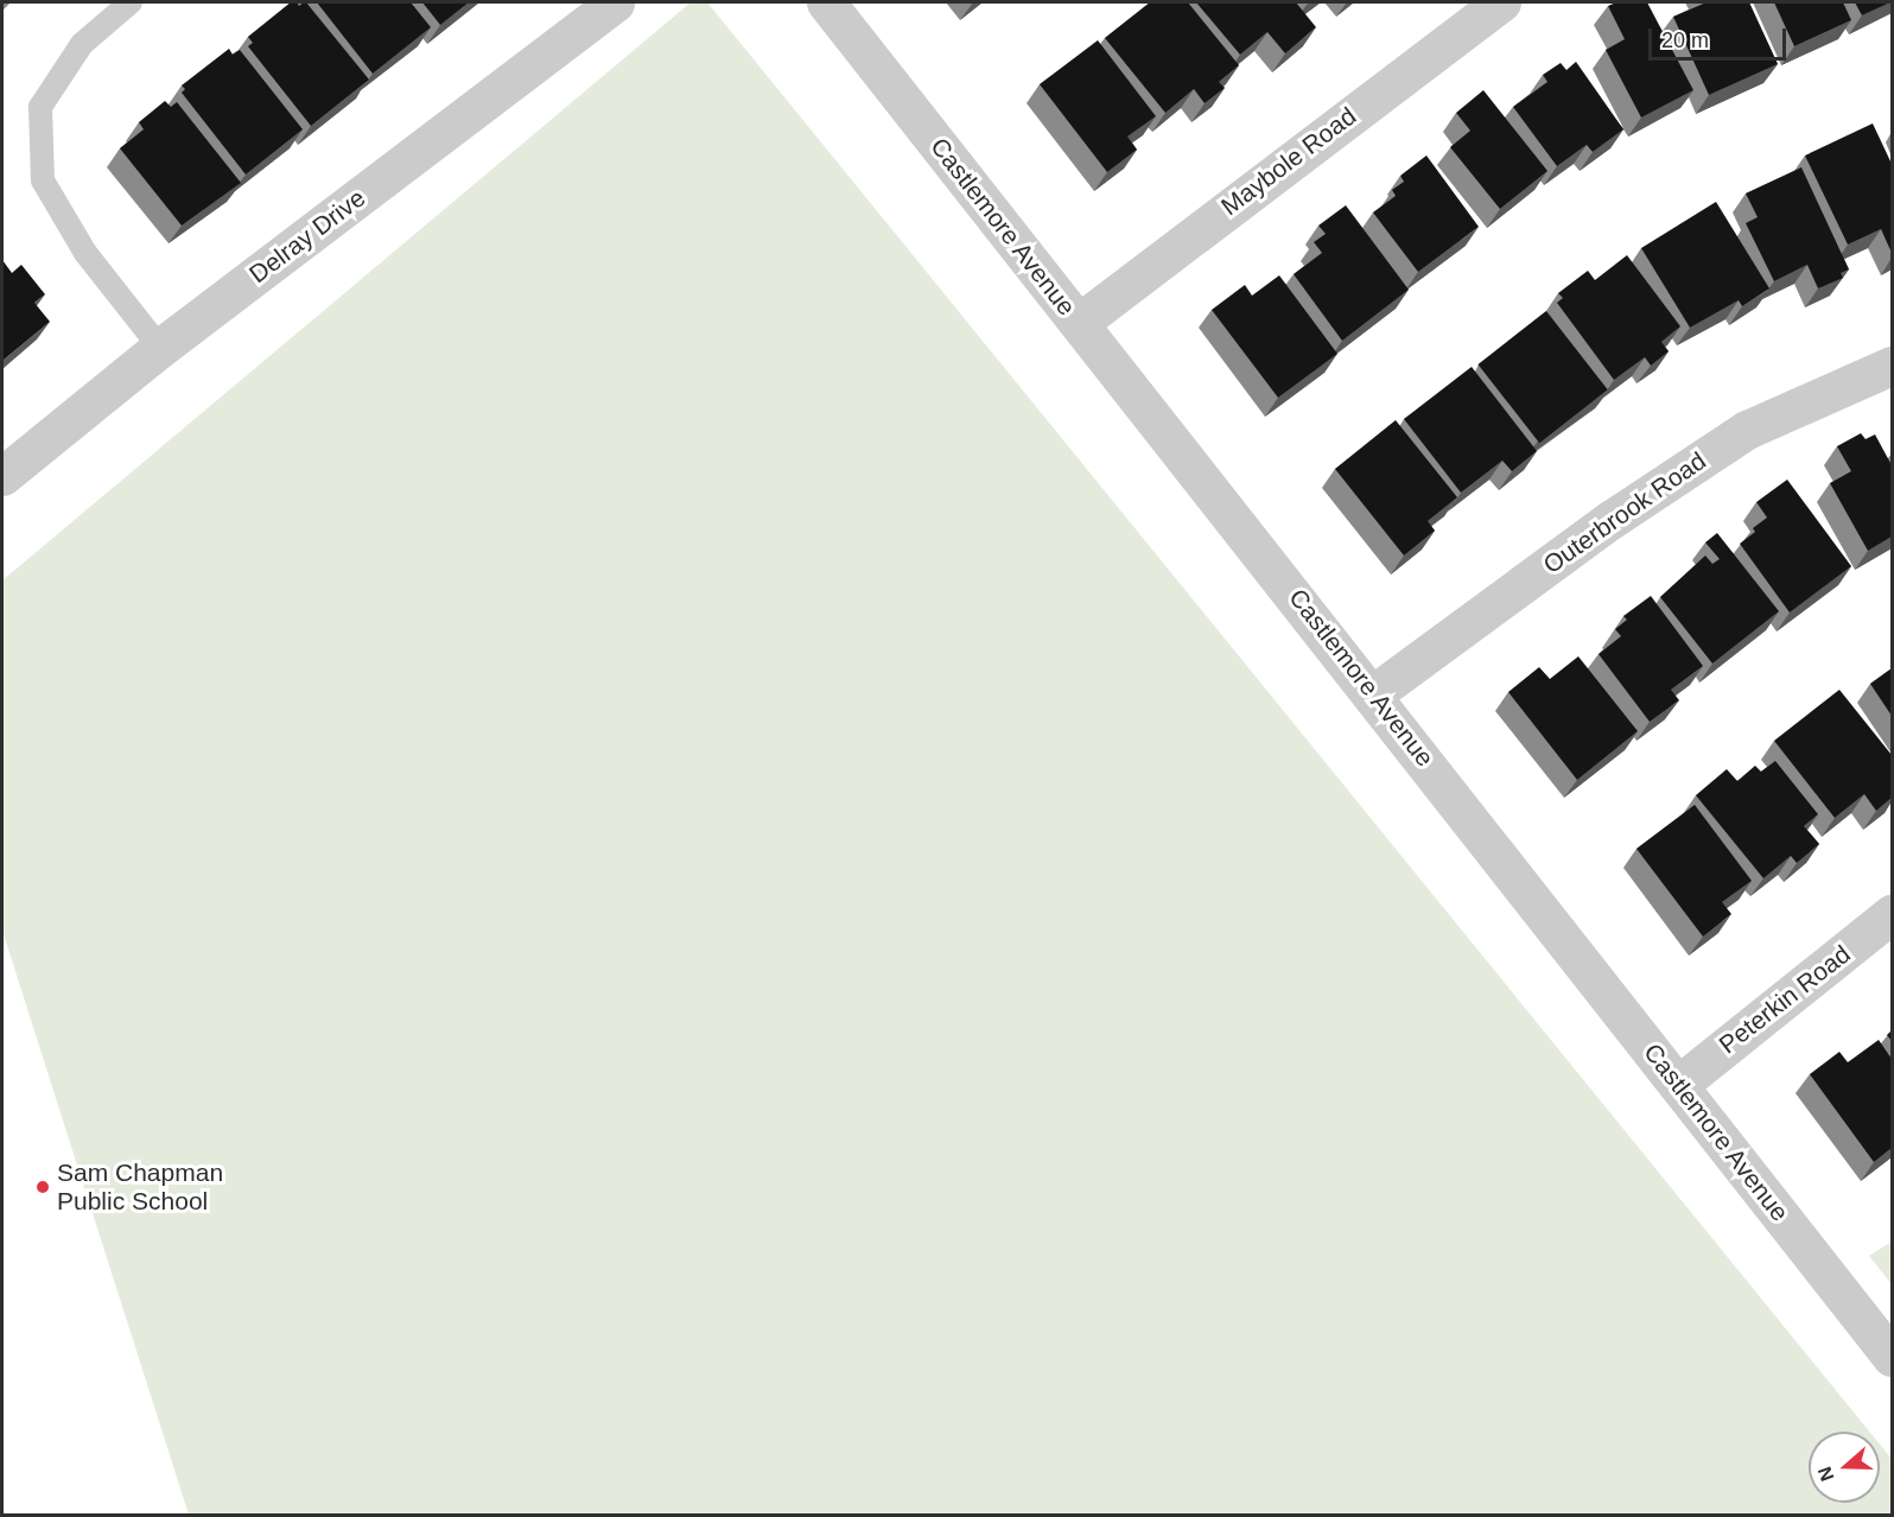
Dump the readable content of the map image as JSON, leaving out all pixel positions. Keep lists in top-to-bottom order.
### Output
{
  "streets": {
    "street": [
      "Maybole Road",
      "Castlemore Avenue",
      "Delray Drive",
      "Outerbrook Road",
      "Peterkin Road"
    ]
  },
  "crossings": [
    ["Maybole Road", "Castlemore Avenue"],
    ["Castlemore Avenue", "Outerbrook Road"],
    ["Castlemore Avenue", "Peterkin Road"]
  ],
  "places": ["Sam Chapman Public School"],
  "scale_bar": "20 m",
  "north": "left"
}
